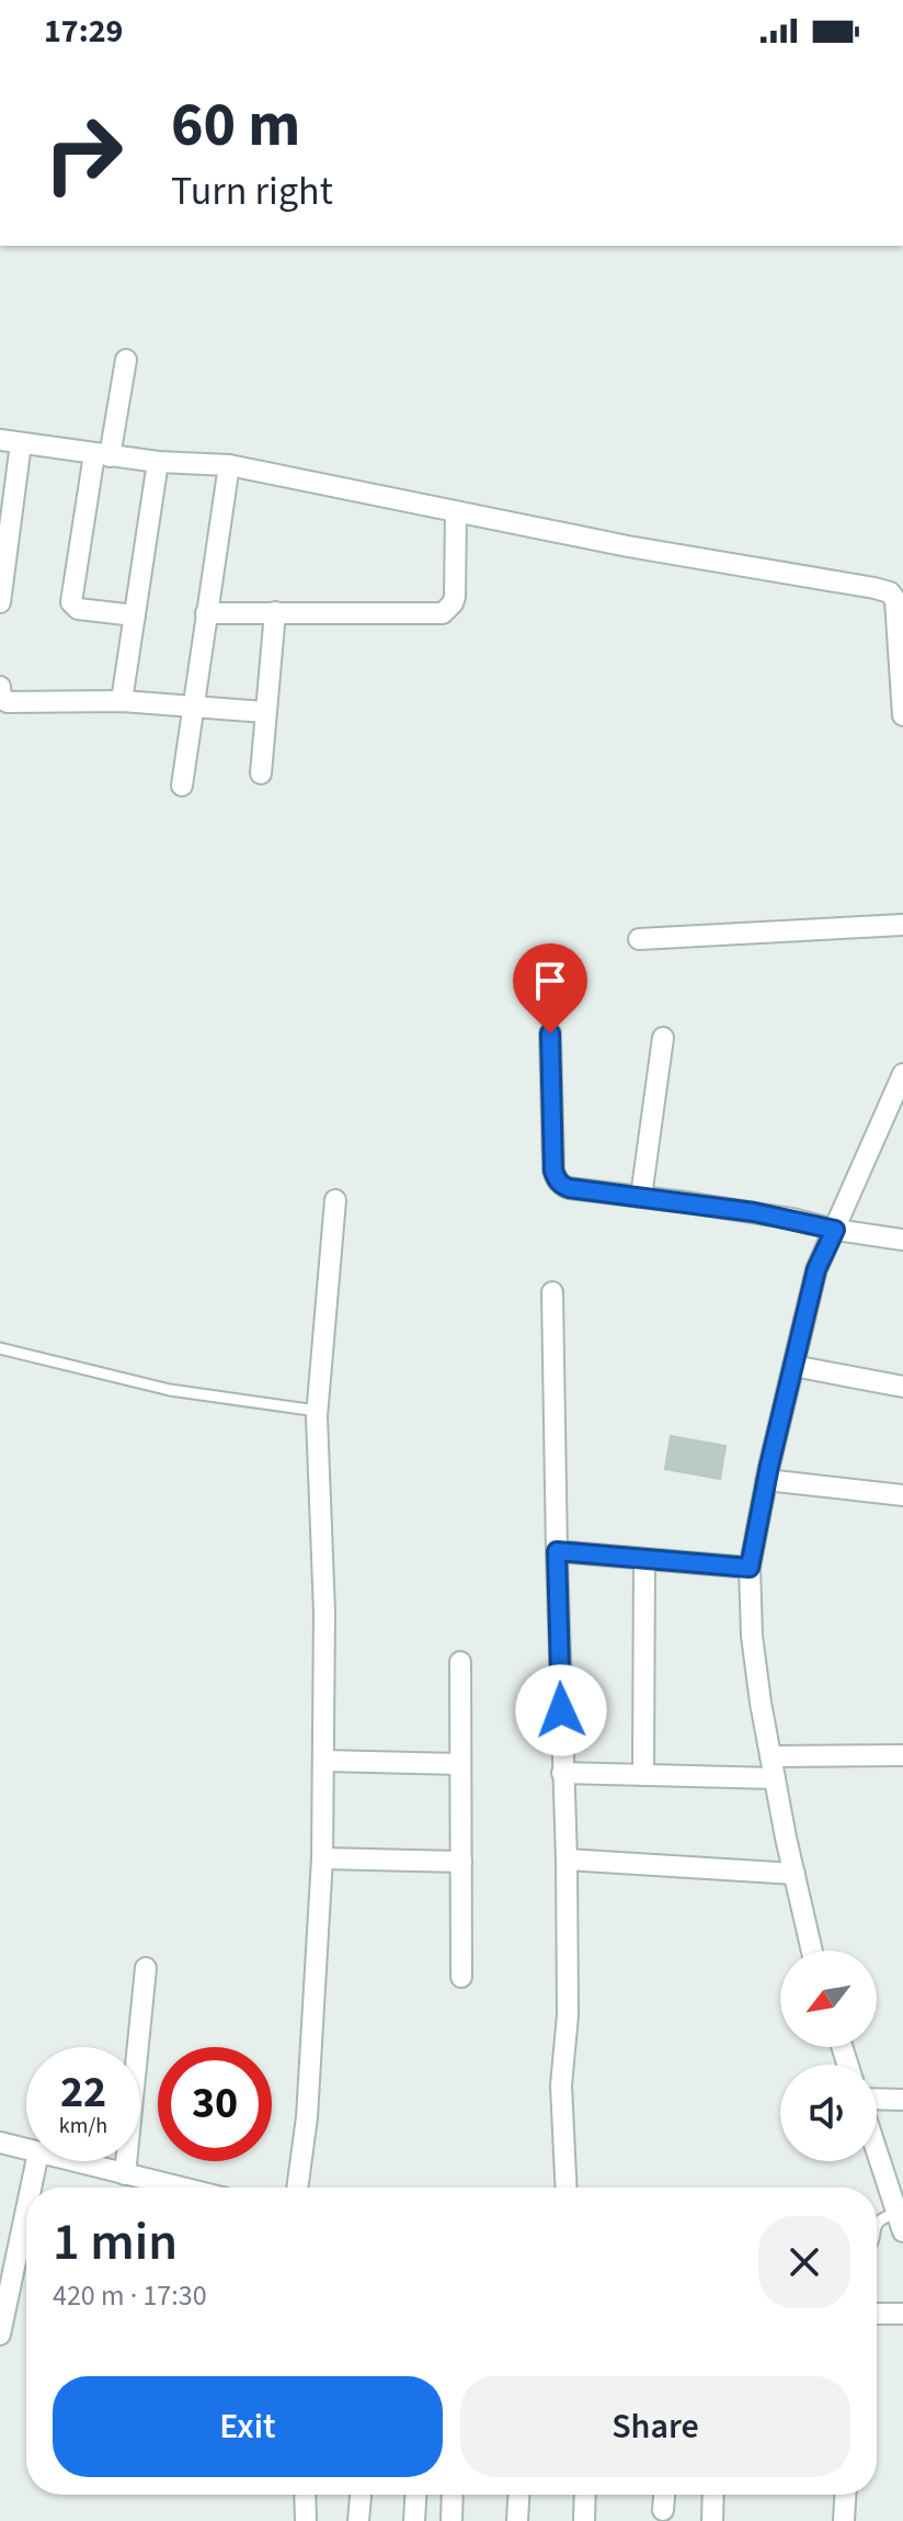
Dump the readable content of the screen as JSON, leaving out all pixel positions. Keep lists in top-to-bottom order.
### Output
{
  "north": "bottom left",
  "page": {
    "status": "17:29",
    "turn": ["60 m", "Turn right"],
    "speed": "22 km/h",
    "limit": "30",
    "heading": ["1 min", "420 m · 17:30"],
    "buttons": ["Exit", "Share"]
  }
}
